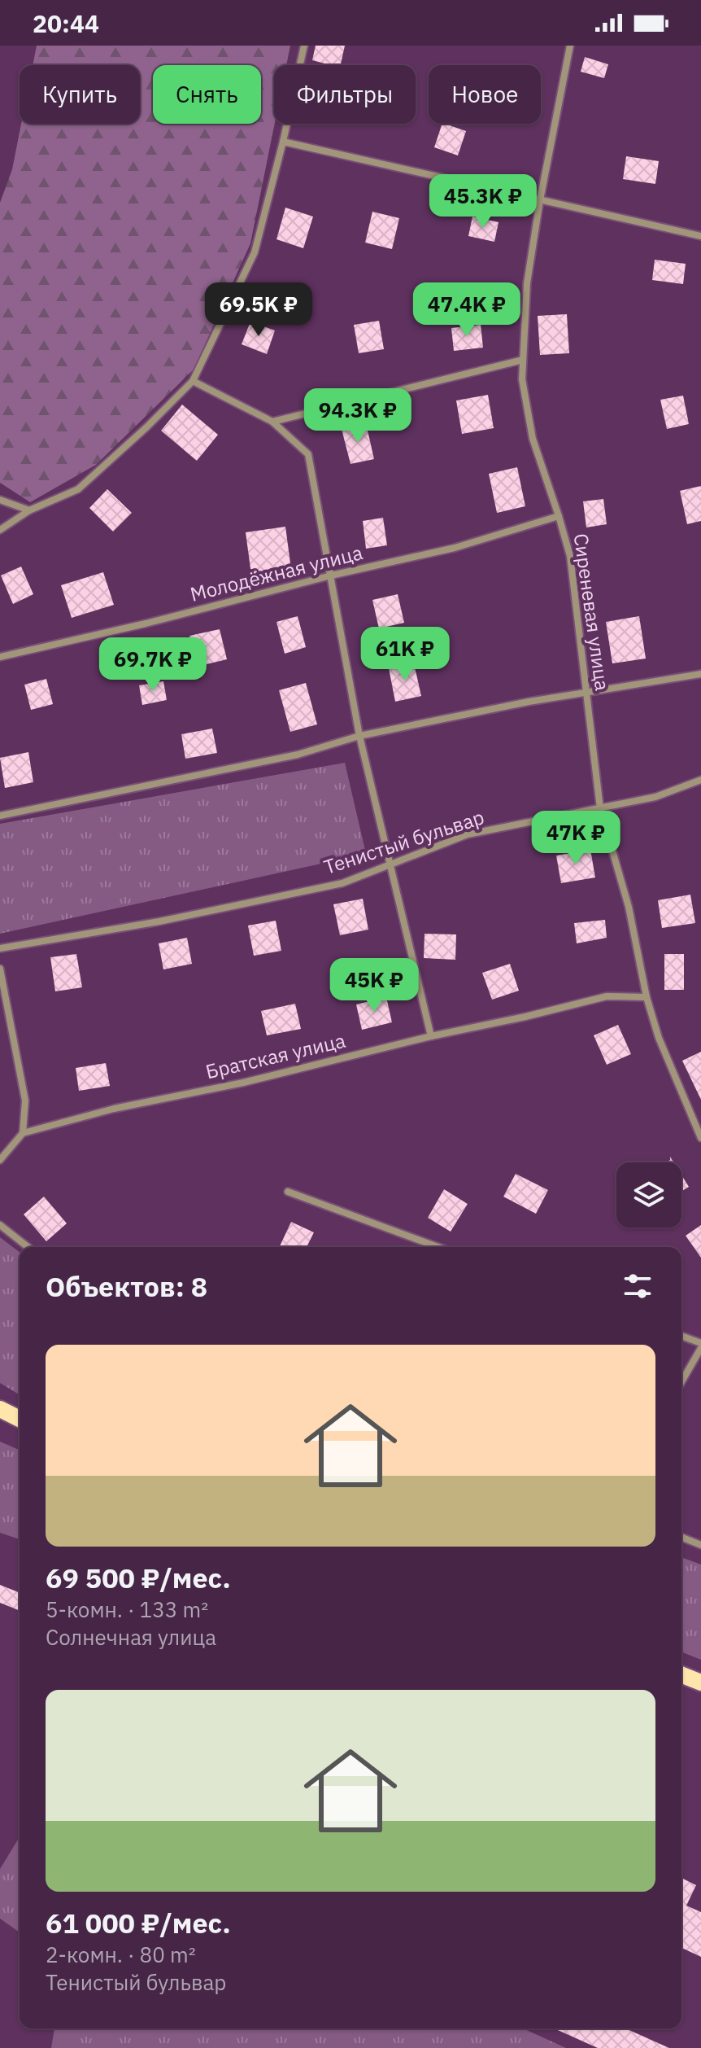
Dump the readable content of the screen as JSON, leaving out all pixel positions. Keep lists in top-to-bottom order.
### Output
{
  "streets": {
    "street": [
      "Молодёжная улица",
      "Сиреневая улица",
      "Тенистый бульвар",
      "Братская улица"
    ]
  },
  "crossings": [
    ["Молодёжная улица", "Сиреневая улица"],
    ["Сиреневая улица", "Тенистый бульвар"],
    ["Сиреневая улица", "Братская улица"]
  ],
  "page": {
    "status": "20:44",
    "chip": [
      "Купить",
      "Снять",
      "Фильтры",
      "Новое"
    ],
    "price": [
      "45.3K ₽",
      "69.5K ₽",
      "47.4K ₽",
      "94.3K ₽",
      "61K ₽",
      "69.7K ₽",
      "47K ₽",
      "45K ₽"
    ],
    "heading": "Объектов: 8",
    "list": [
      {
        "name": "69 500 ₽/мес.",
        "note": "5-комн. · 133 m² · Солнечная улица"
      },
      {
        "name": "61 000 ₽/мес.",
        "note": "2-комн. · 80 m² · Тенистый бульвар"
      }
    ]
  }
}
